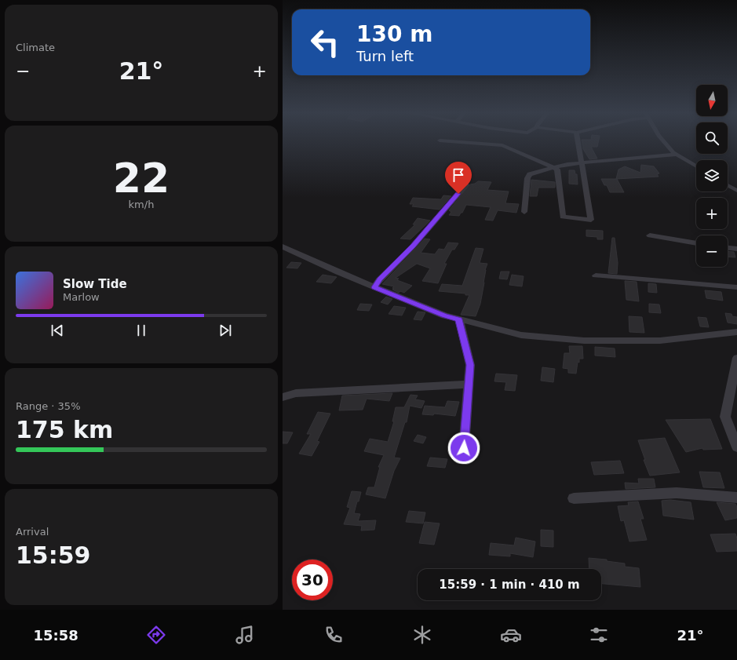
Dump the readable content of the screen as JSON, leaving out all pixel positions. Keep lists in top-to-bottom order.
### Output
{
  "north": "bottom",
  "page": {
    "tile": [
      "Climate",
      ["22", "km/h"],
      ["Range · 35%", "175 km"],
      ["Arrival", "15:59"]
    ],
    "turn": ["130 m", "Turn left"],
    "heat": ["−", "21°", "+"],
    "map_buttons": ["+", "−"],
    "song": ["Slow Tide", "Marlow"],
    "limit": "30",
    "trip": "15:59 · 1 min · 410 m",
    "tabs": ["15:58", "21°"]
  }
}
